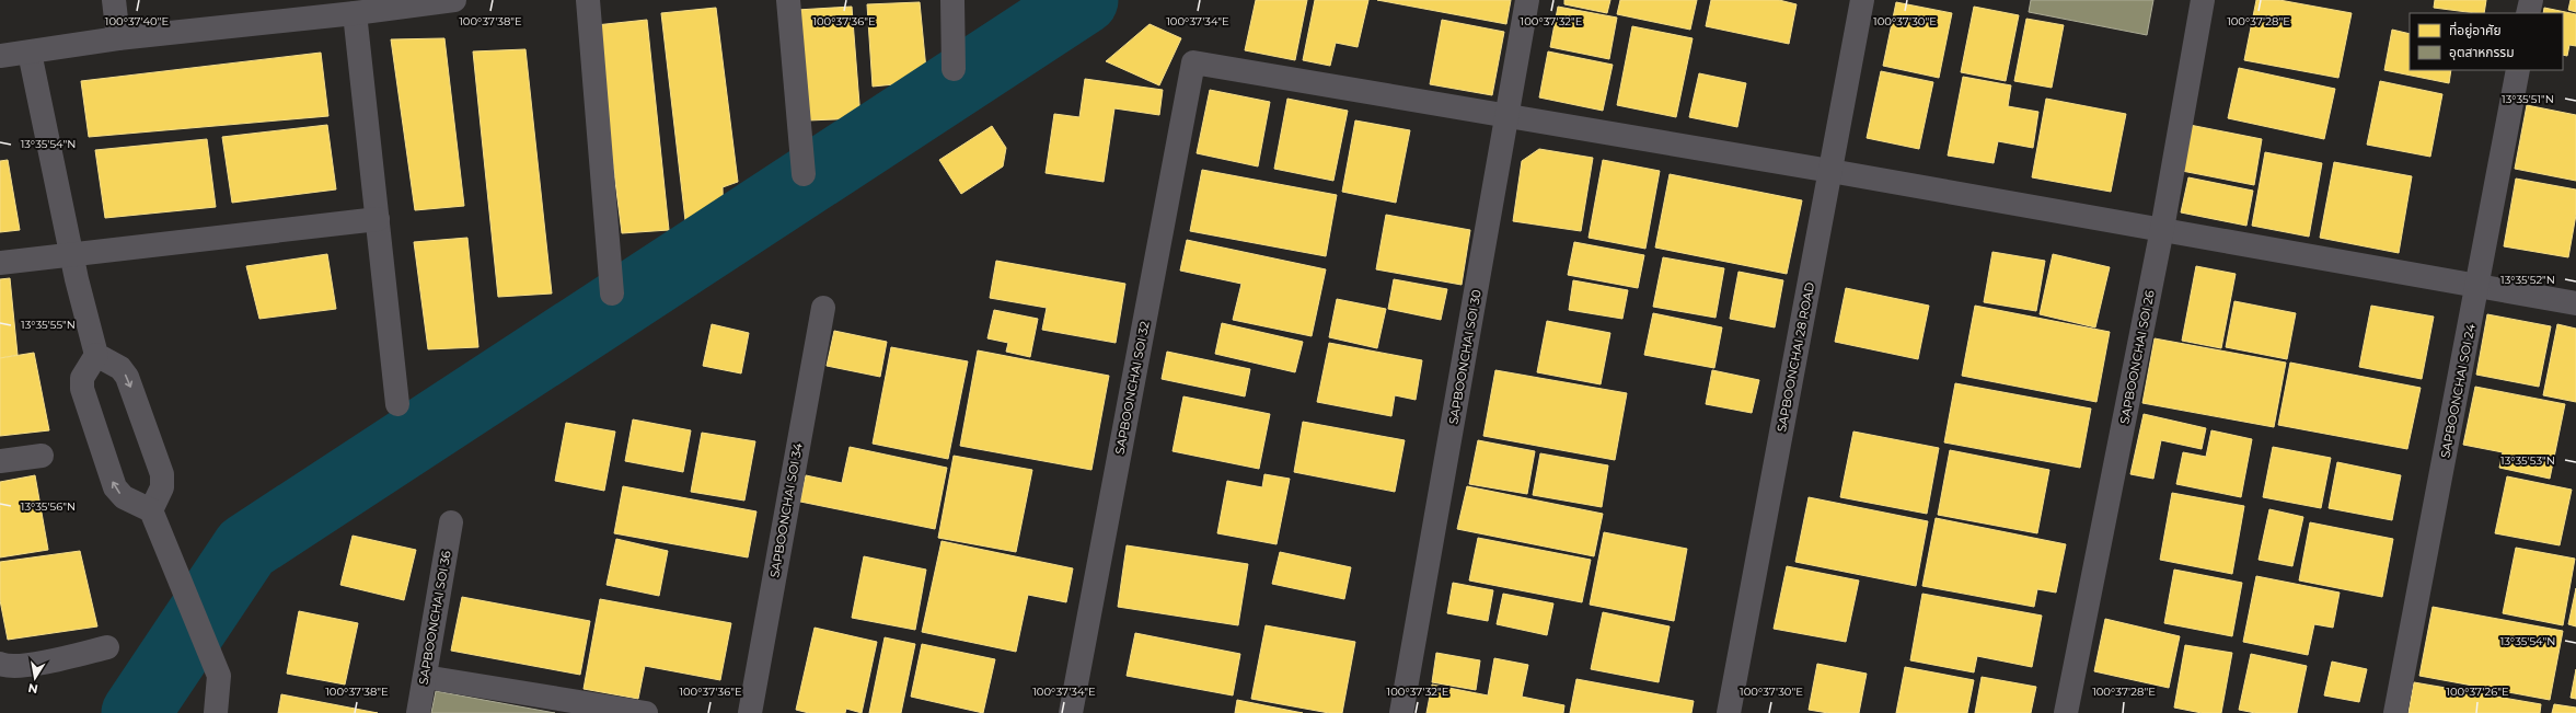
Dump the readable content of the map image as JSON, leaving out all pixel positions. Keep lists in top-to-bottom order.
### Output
{
  "streets": {
    "street": [
      "SAPBOONCHAI SOI 30",
      "SAPBOONCHAI 28 ROAD",
      "SAPBOONCHAI SOI 26",
      "SAPBOONCHAI SOI 32",
      "SAPBOONCHAI SOI 24",
      "SAPBOONCHAI SOI 34",
      "SAPBOONCHAI SOI 36"
    ]
  },
  "crossings": [
    ["SAPBOONCHAI SOI 30", "SAPBOONCHAI SOI 32"]
  ],
  "legend": ["ที่อยู่อาศัย", "อุตสาหกรรม"],
  "north": "bottom",
  "coordinates": [
    "100°37'32\"E",
    "100°37'40\"E",
    "100°37'38\"E",
    "100°37'36\"E",
    "100°37'34\"E",
    "100°37'30\"E",
    "100°37'28\"E",
    "13°35'51\"N",
    "13°35'54\"N",
    "13°35'52\"N",
    "13°35'55\"N",
    "13°35'53\"N",
    "13°35'56\"N",
    "100°37'26\"E"
  ]
}
